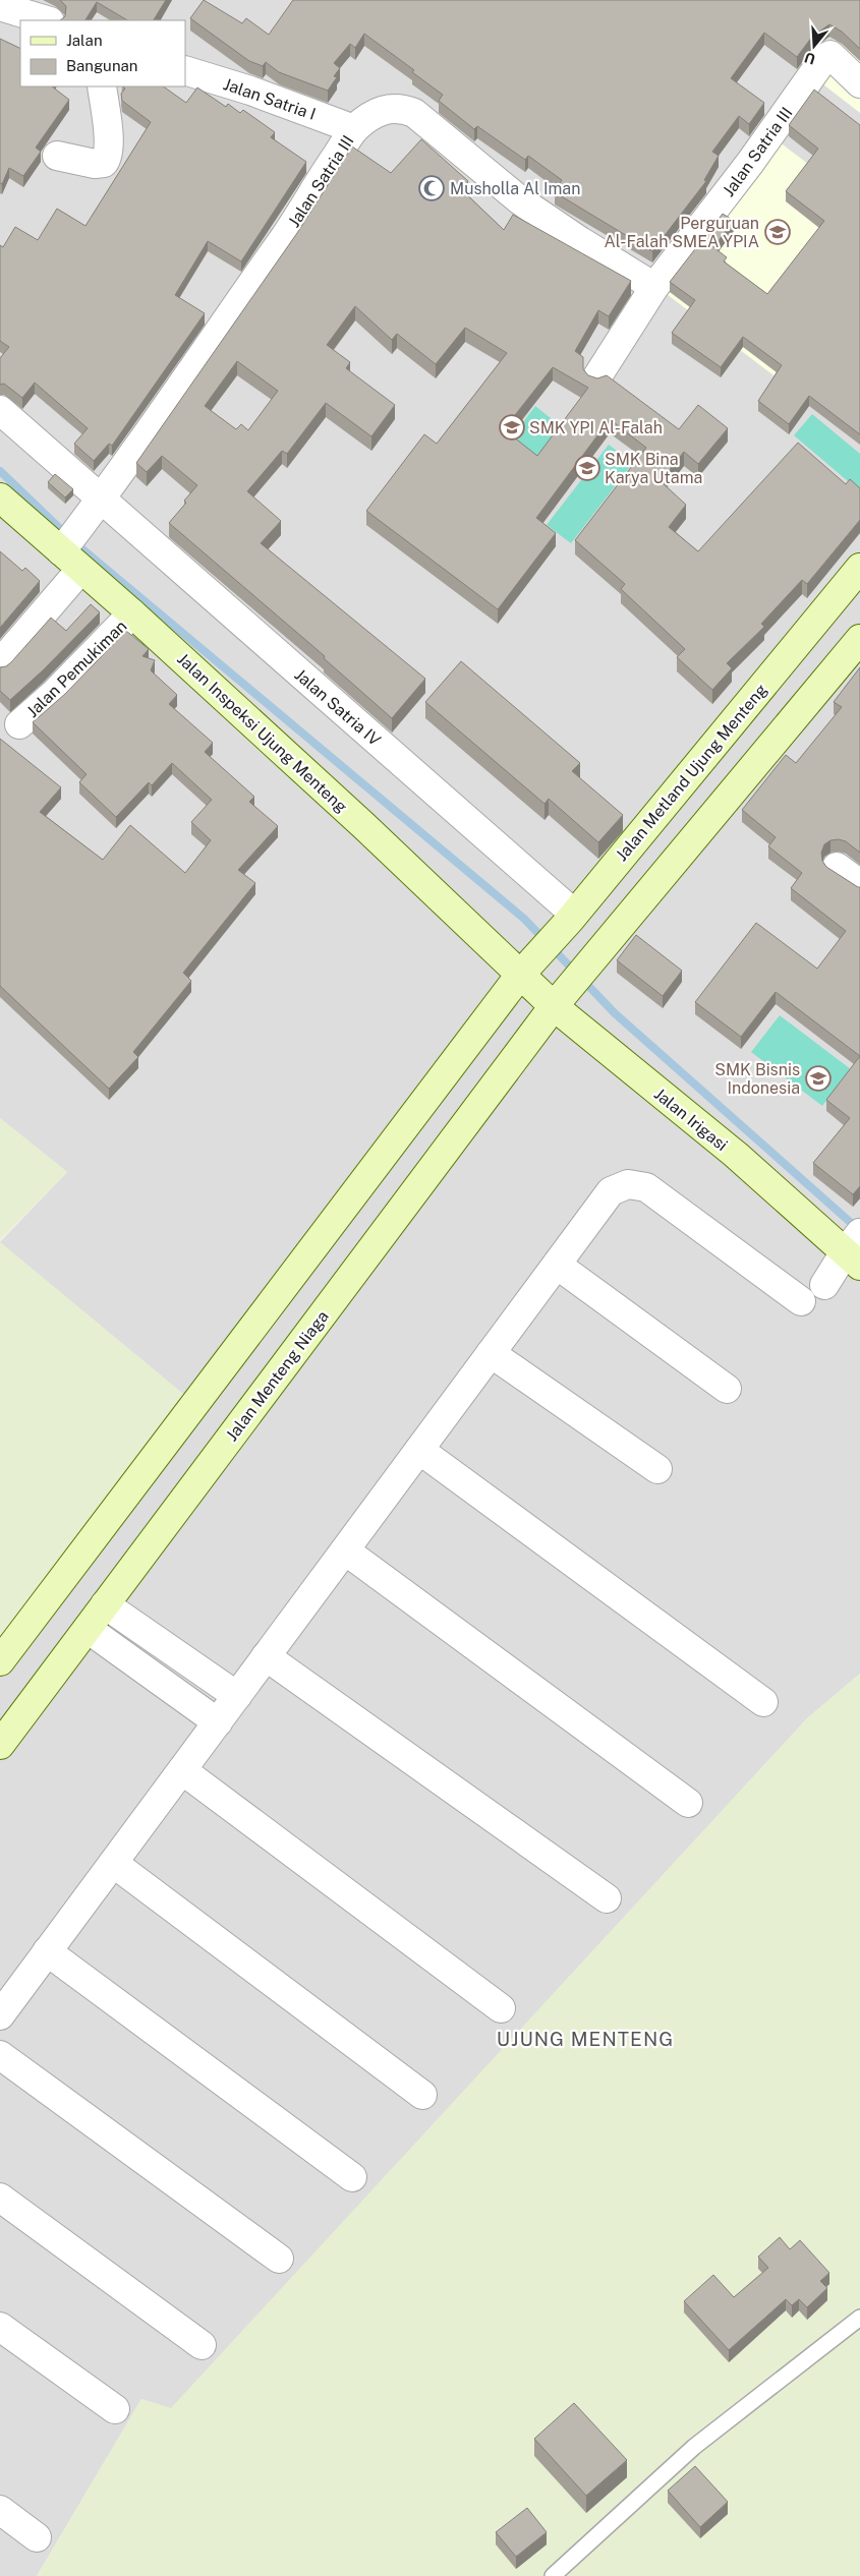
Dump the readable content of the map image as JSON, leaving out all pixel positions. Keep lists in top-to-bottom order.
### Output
{
  "streets": {
    "street": [
      "Jalan Satria I",
      "Jalan Satria III",
      "Jalan Pemukiman",
      "Jalan Satria IV",
      "Jalan Inspeksi Ujung Menteng",
      "Jalan Metland Ujung Menteng",
      "Jalan Irigasi",
      "Jalan Menteng Niaga"
    ]
  },
  "crossings": [
    ["Jalan Satria I", "Jalan Satria III"],
    ["Jalan Satria III", "Jalan Satria IV"],
    ["Jalan Satria III", "Jalan Inspeksi Ujung Menteng"],
    ["Jalan Pemukiman", "Jalan Inspeksi Ujung Menteng"],
    ["Jalan Satria IV", "Jalan Metland Ujung Menteng"],
    ["Jalan Inspeksi Ujung Menteng", "Jalan Metland Ujung Menteng"],
    ["Jalan Inspeksi Ujung Menteng", "Jalan Irigasi"],
    ["Jalan Metland Ujung Menteng", "Jalan Irigasi"],
    ["Jalan Irigasi", "Jalan Menteng Niaga"]
  ],
  "districts": ["UJUNG MENTENG"],
  "places": {
    "mosque": ["Musholla Al Iman"],
    "school or university": [
      "Perguruan Al-Falah SMEA YPIA",
      "SMK YPI Al-Falah",
      "SMK Bina Karya Utama",
      "SMK Bisnis Indonesia"
    ]
  },
  "legend": ["Jalan", "Bangunan"],
  "north": "bottom"
}
